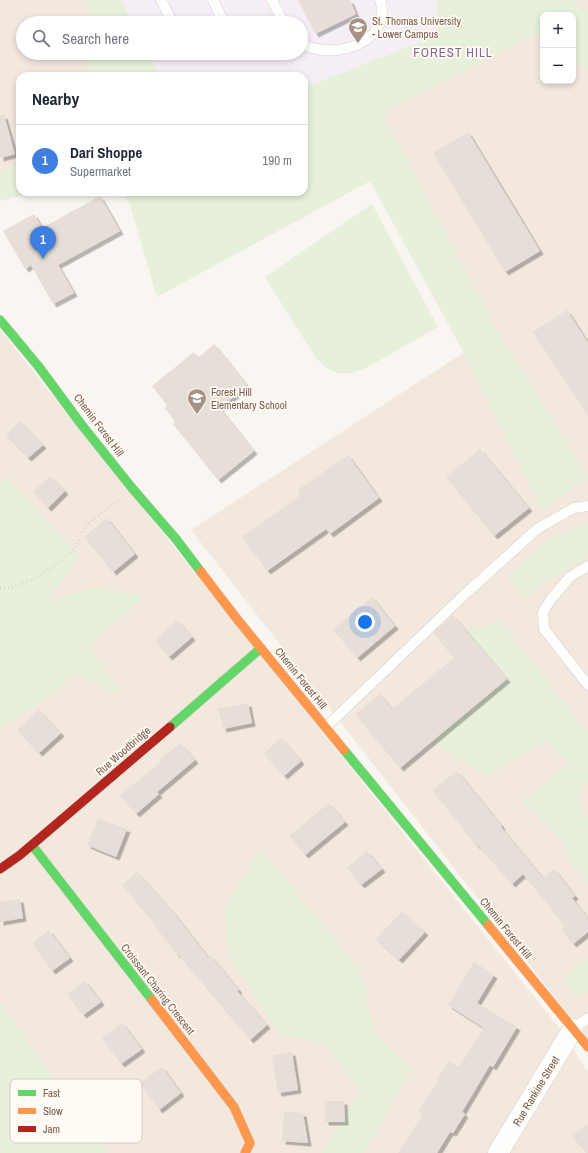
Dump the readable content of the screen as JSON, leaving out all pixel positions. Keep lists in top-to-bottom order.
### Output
{
  "streets": {
    "street": [
      "Chemin Forest Hill",
      "Rue Woodbridge",
      "Croissant Charing Crescent",
      "Rue Rankine Street"
    ]
  },
  "crossings": [
    ["Chemin Forest Hill", "Rue Woodbridge"],
    ["Chemin Forest Hill", "Rue Rankine Street"],
    ["Rue Woodbridge", "Croissant Charing Crescent"]
  ],
  "districts": ["FOREST HILL"],
  "places": {
    "school or university": ["St. Thomas University - Lower Campus", "Forest Hill Elementary School"]
  },
  "legend": ["Fast", "Slow", "Jam"],
  "page": {
    "map_buttons": ["+", "−"],
    "search": "Search here",
    "heading": "Nearby",
    "list": [
      {
        "mark": "1",
        "name": "Dari Shoppe",
        "note": "Supermarket",
        "value": "190 m"
      }
    ],
    "pins": "1"
  }
}
